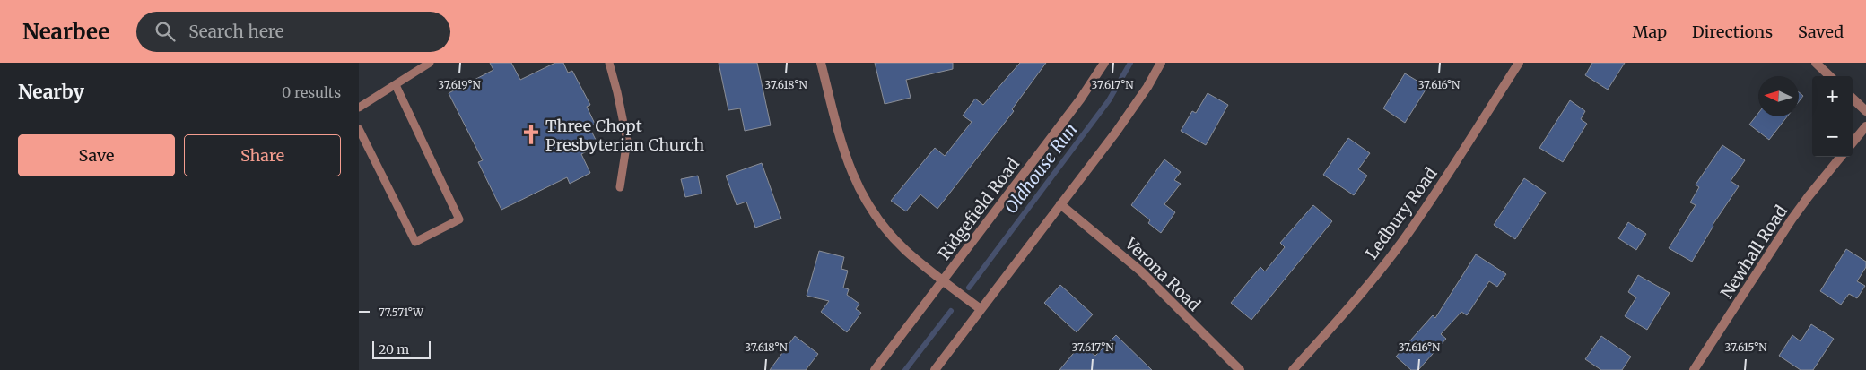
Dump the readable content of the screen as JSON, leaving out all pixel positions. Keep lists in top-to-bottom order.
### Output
{
  "streets": {
    "street": [
      "Ridgefield Road",
      "Ledbury Road",
      "Newhall Road",
      "Verona Road"
    ]
  },
  "water": ["Oldhouse Run"],
  "places": {
    "church": ["Three Chopt Presbyterian Church"]
  },
  "scale_bar": "20 m",
  "north": "left",
  "page": {
    "header": "Nearbee",
    "search": "Search here",
    "nav": ["Map", "Directions", "Saved"],
    "heading": ["Nearby", "0 results"],
    "map_buttons": ["+", "−"],
    "buttons": ["Save", "Share"],
    "scale": "20 m"
  },
  "coordinates": [
    "37.619°N",
    "37.618°N",
    "37.617°N",
    "37.616°N",
    "77.571°W",
    "37.615°N"
  ]
}
